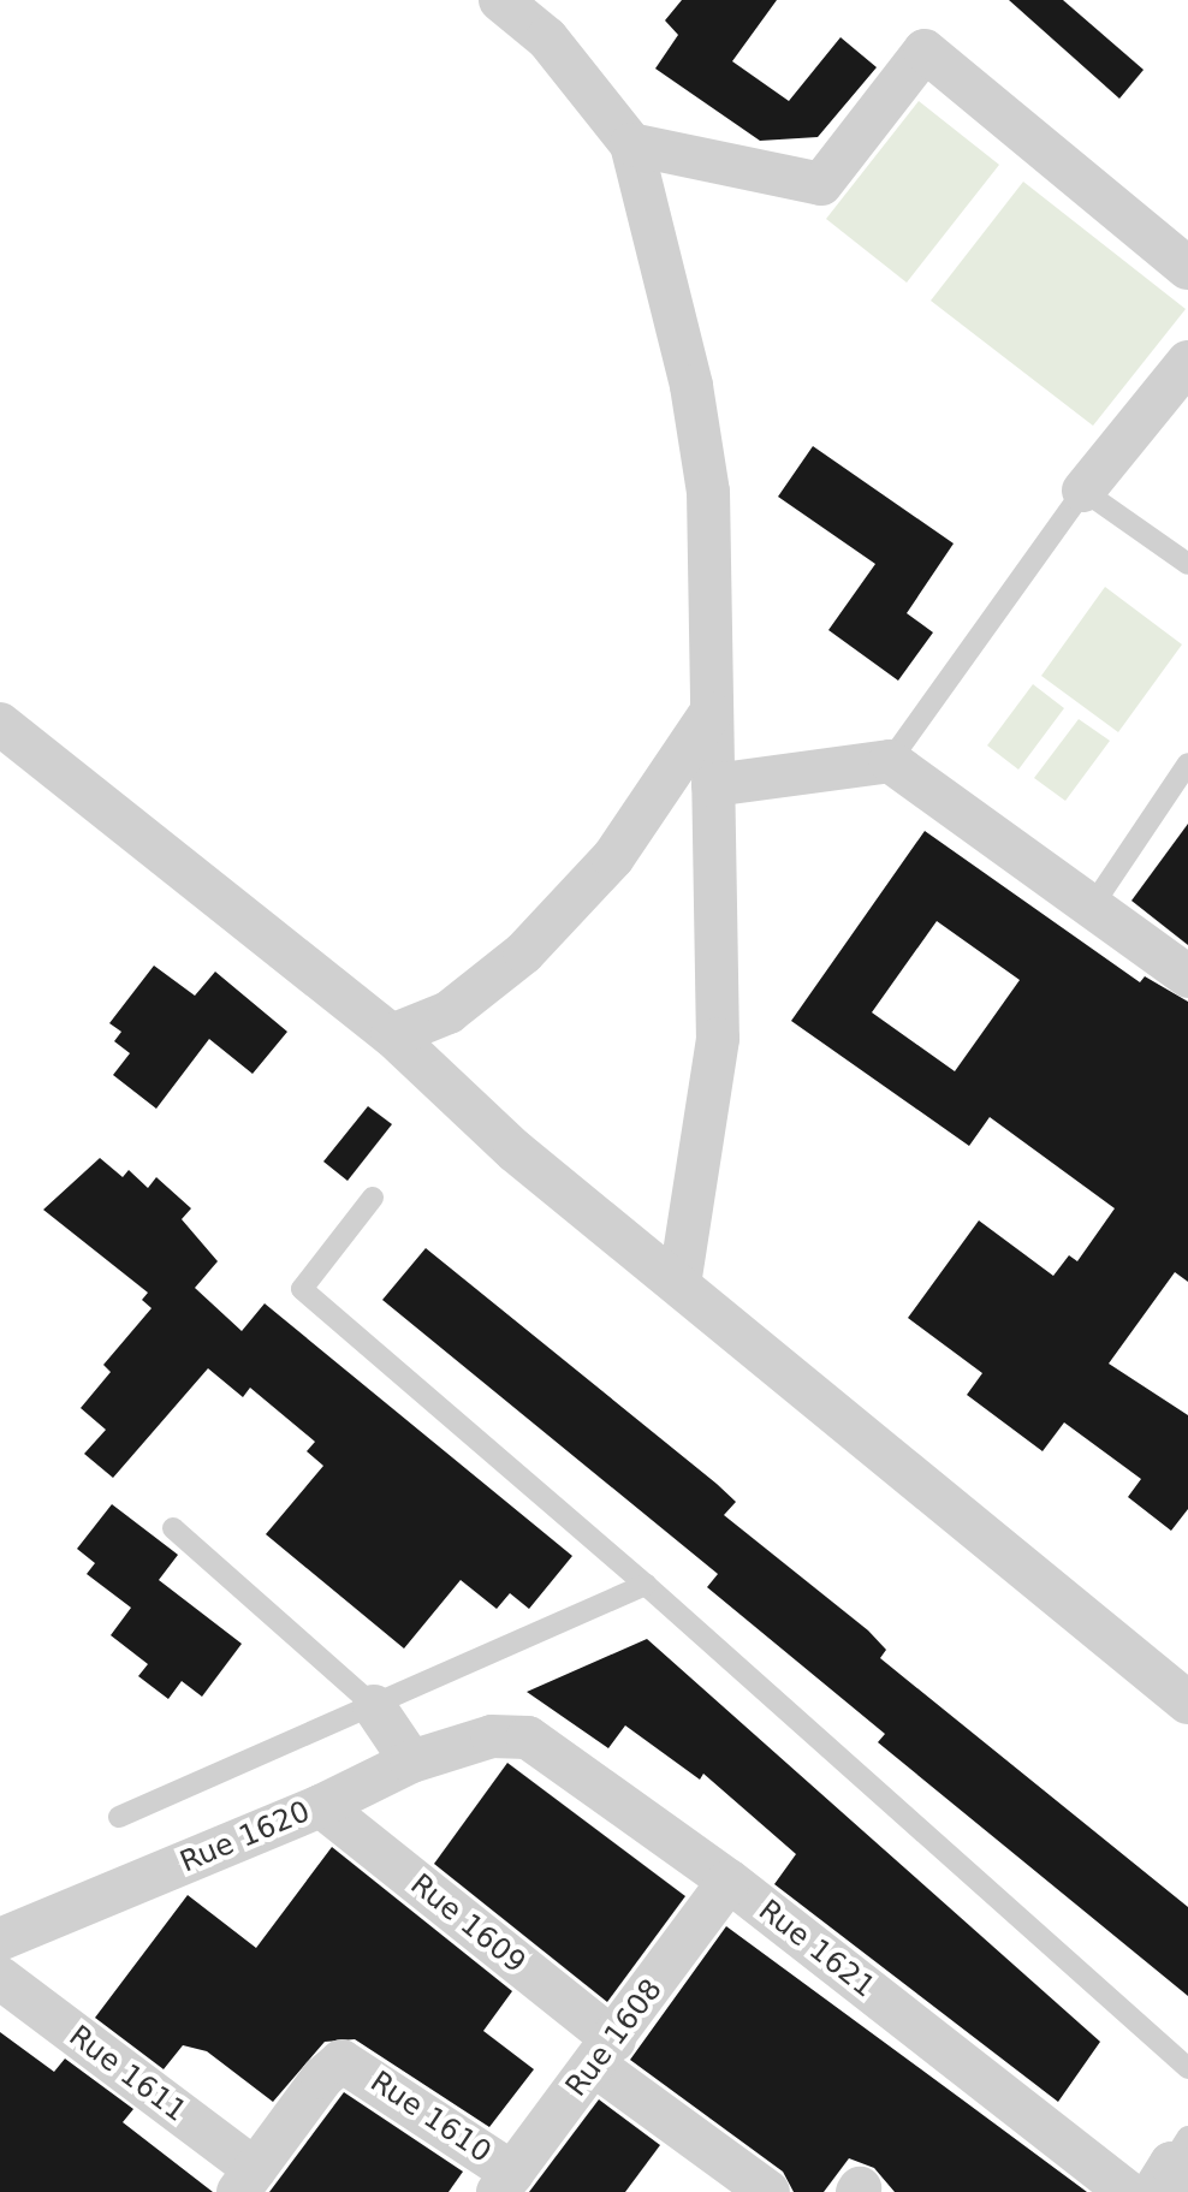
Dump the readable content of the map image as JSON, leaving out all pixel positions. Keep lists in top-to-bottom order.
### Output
{
  "streets": {
    "street": [
      "Rue 1620",
      "Rue 1609",
      "Rue 1621",
      "Rue 1608",
      "Rue 1611",
      "Rue 1610"
    ]
  },
  "crossings": [
    ["Rue 1620", "Rue 1609"],
    ["Rue 1620", "Rue 1621"],
    ["Rue 1609", "Rue 1608"],
    ["Rue 1621", "Rue 1608"],
    ["Rue 1608", "Rue 1610"],
    ["Rue 1611", "Rue 1610"]
  ]
}
